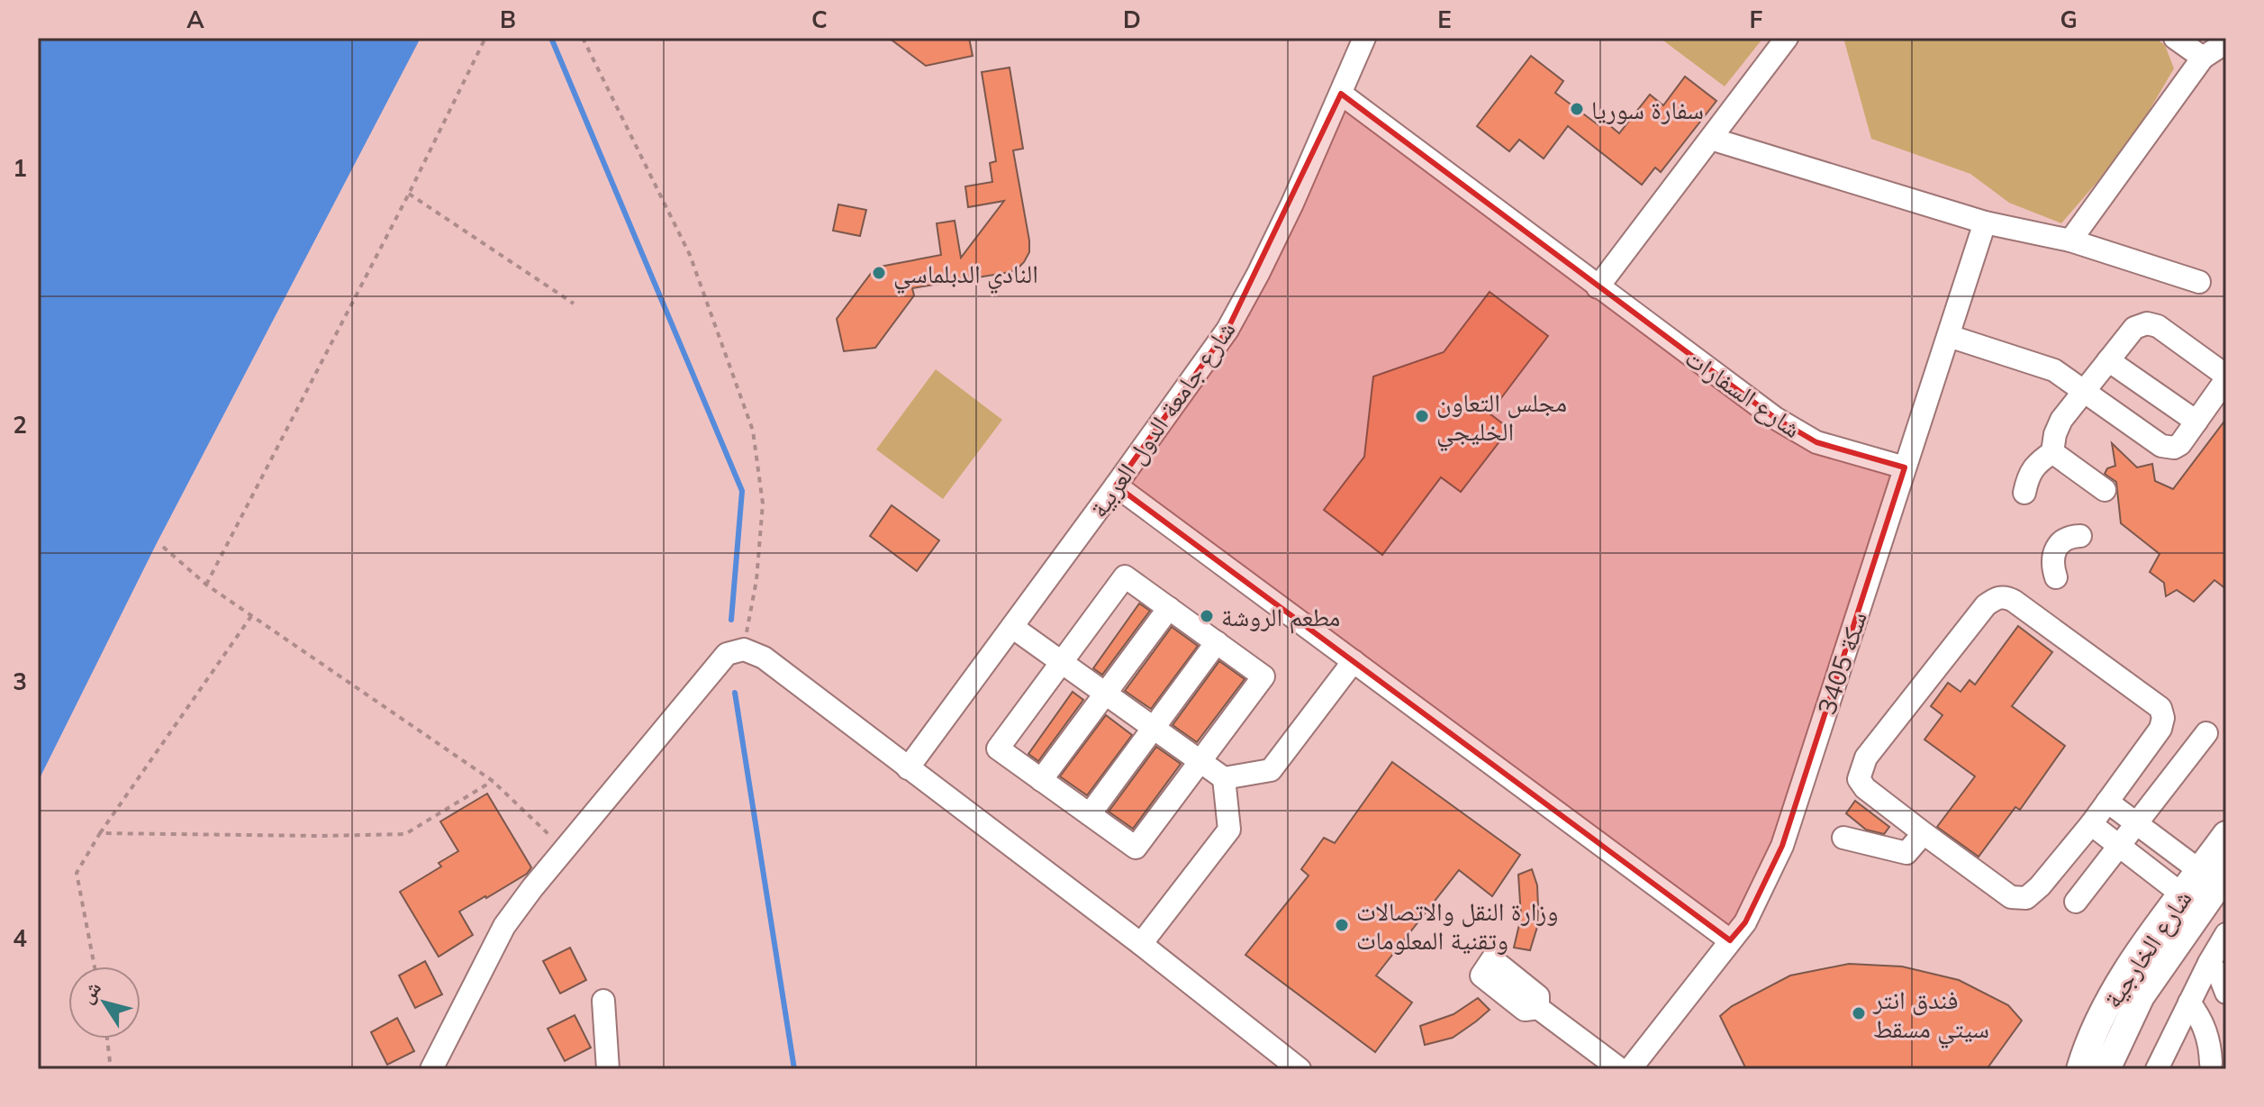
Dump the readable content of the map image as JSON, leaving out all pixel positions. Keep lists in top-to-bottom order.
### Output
{
  "streets": {
    "main road": ["شارع الخارجية"],
    "street": ["شارع السفارات", "شارع جامعة الدول العربية", "سكة 3405"]
  },
  "crossings": [
    ["شارع السفارات", "شارع جامعة الدول العربية"],
    ["شارع السفارات", "سكة 3405"]
  ],
  "places": [
    "سفارة سوريا",
    "النادي الدبلماسي",
    "مجلس التعاون الخليجي",
    "مطعم الروشة",
    "وزارة النقل والاتصالات وتقنية المعلومات",
    "فندق انتر سيتي مسقط"
  ],
  "north": "top left",
  "grid": {
    "columns": [
      "A",
      "B",
      "C",
      "D",
      "E",
      "F",
      "G"
    ],
    "rows": [
      "1",
      "2",
      "3",
      "4"
    ]
  }
}
